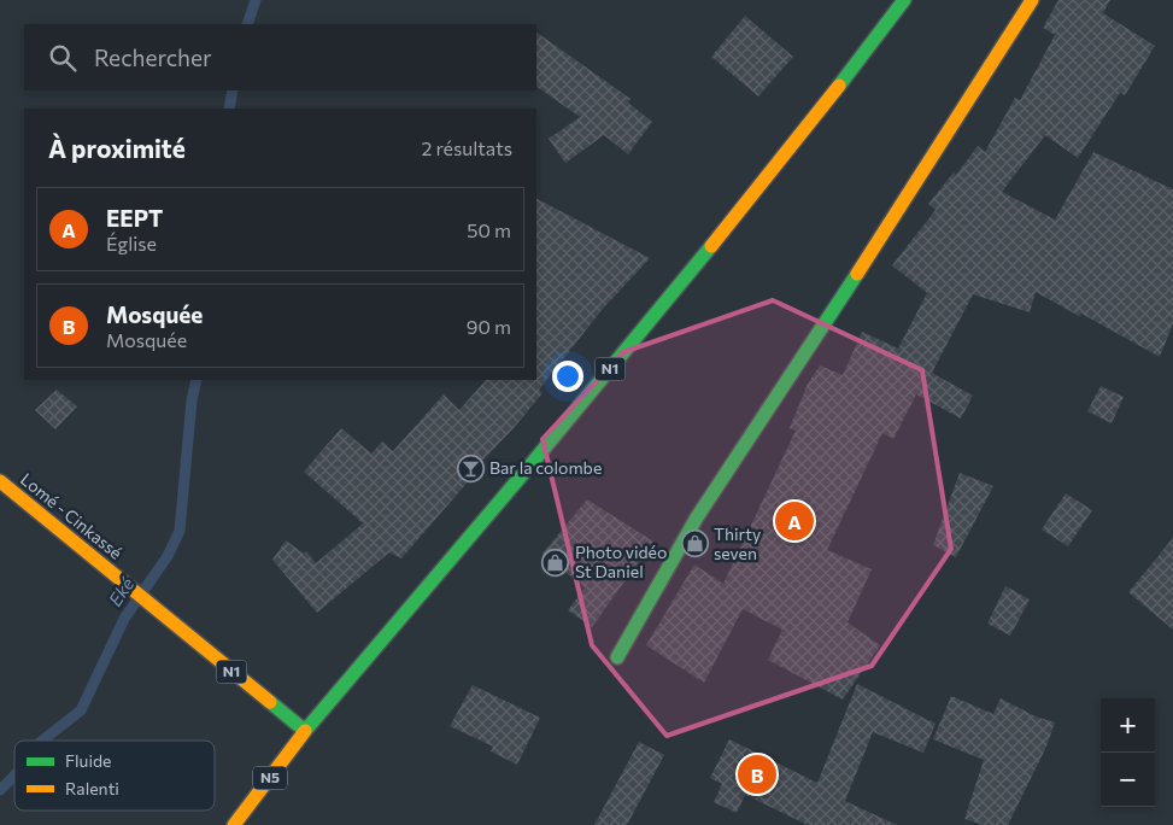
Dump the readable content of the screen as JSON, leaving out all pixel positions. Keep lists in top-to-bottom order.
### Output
{
  "streets": {
    "main road": ["N1", "Lomé - Cinkassé", "N5"]
  },
  "crossings": [
    ["N1", "Lomé - Cinkassé"],
    ["N1", "N5"],
    ["Lomé - Cinkassé", "N5"]
  ],
  "water": ["Eké"],
  "places": {
    "bar": ["Bar la colombe"],
    "shop": ["Thirty seven", "Photo vidéo St Daniel"]
  },
  "legend": ["Fluide", "Ralenti"],
  "page": {
    "search": "Rechercher",
    "heading": ["À proximité", "2 résultats"],
    "list": [
      {
        "mark": "A",
        "name": "EEPT",
        "note": "Église",
        "value": "50 m"
      },
      {
        "mark": "B",
        "name": "Mosquée",
        "note": "Mosquée",
        "value": "90 m"
      }
    ],
    "pins": ["A", "B"],
    "map_buttons": ["+", "−"]
  }
}
